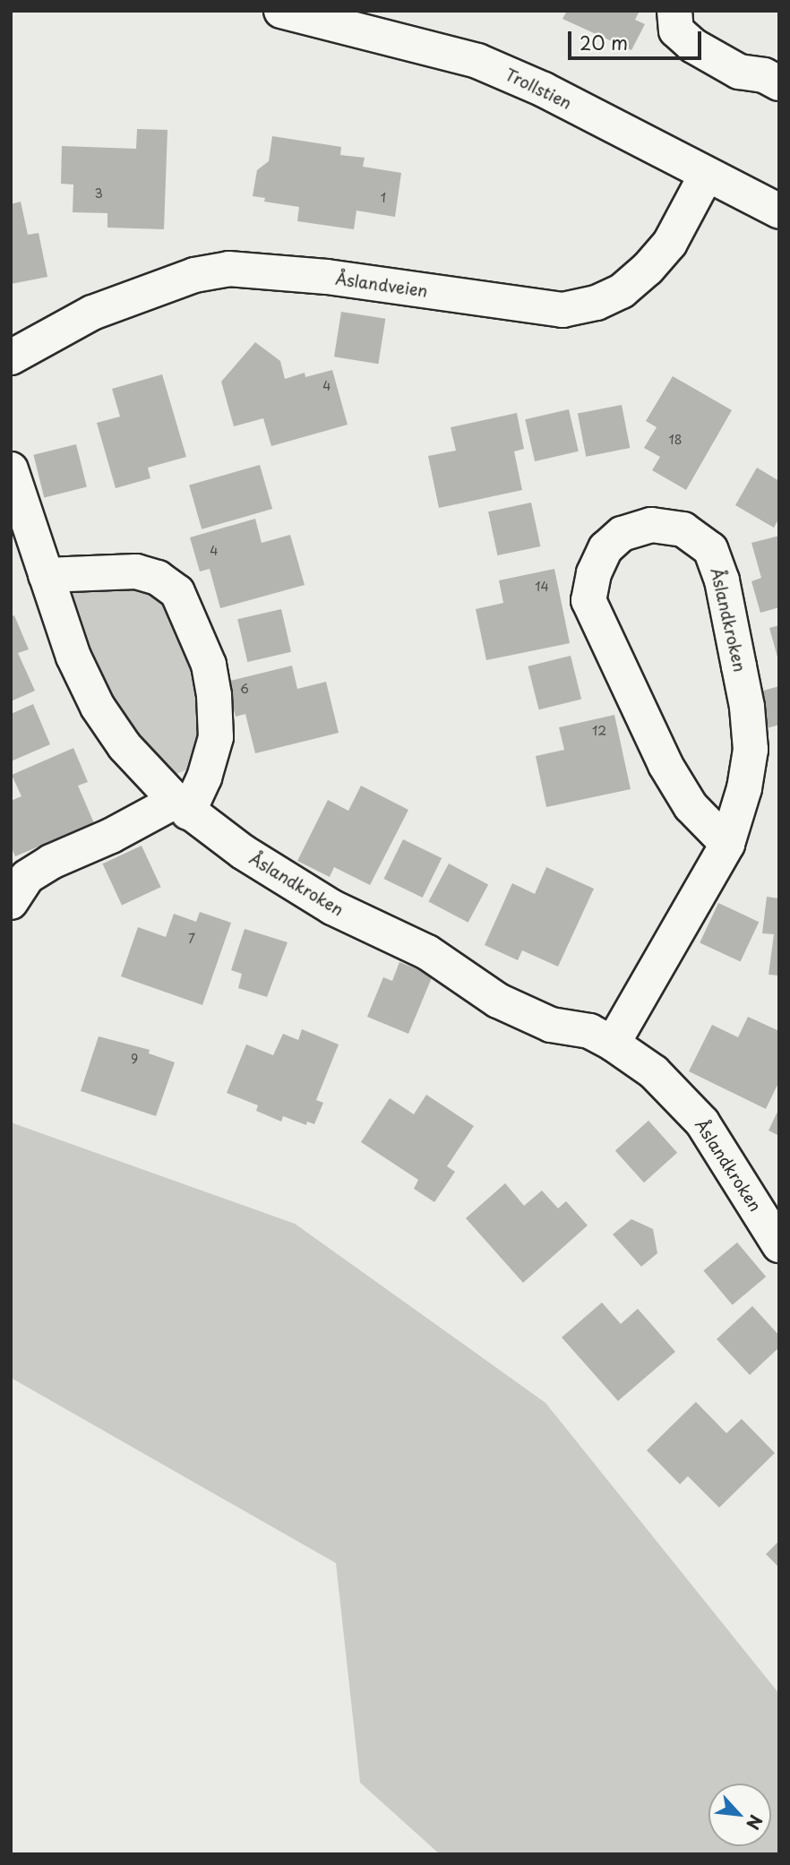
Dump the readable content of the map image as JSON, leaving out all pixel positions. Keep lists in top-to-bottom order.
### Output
{
  "streets": {
    "street": ["Trollstien", "Åslandveien", "Åslandkroken"]
  },
  "crossings": [
    ["Trollstien", "Åslandveien"]
  ],
  "house_numbers": [
    "3",
    "1",
    "4",
    "18",
    "4",
    "14",
    "6",
    "12",
    "7",
    "9"
  ],
  "scale_bar": "20 m",
  "north": "bottom right"
}
